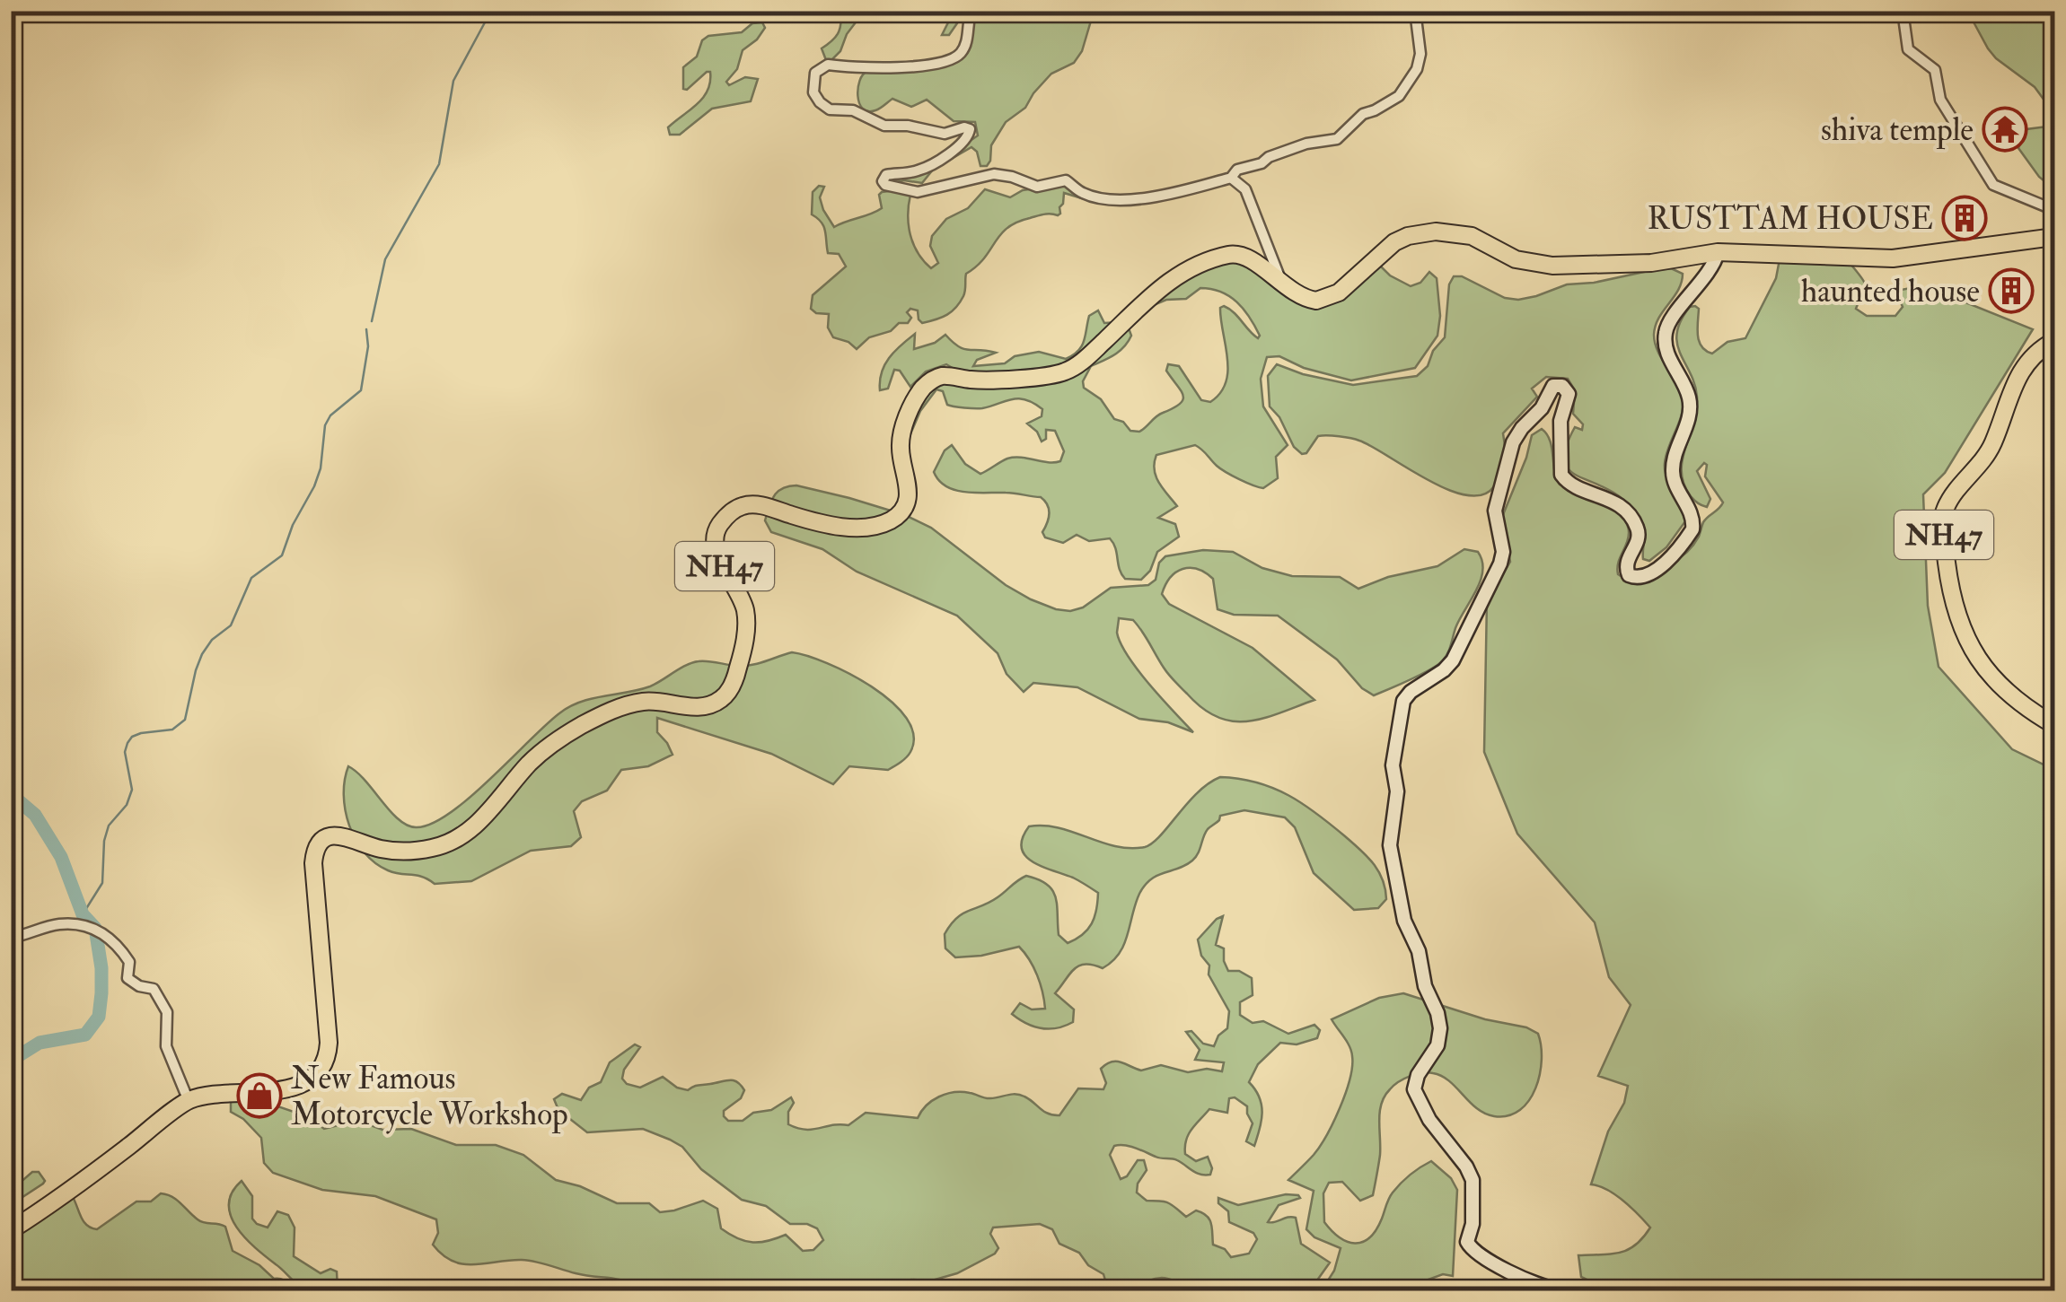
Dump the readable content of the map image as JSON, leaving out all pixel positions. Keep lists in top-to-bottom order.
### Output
{
  "streets": {
    "highway": ["NH47"]
  },
  "places": {
    "temple": ["shiva temple"],
    "building": ["RUSTTAM HOUSE", "haunted house"],
    "shop": ["New Famous Motorcycle Workshop"]
  }
}
